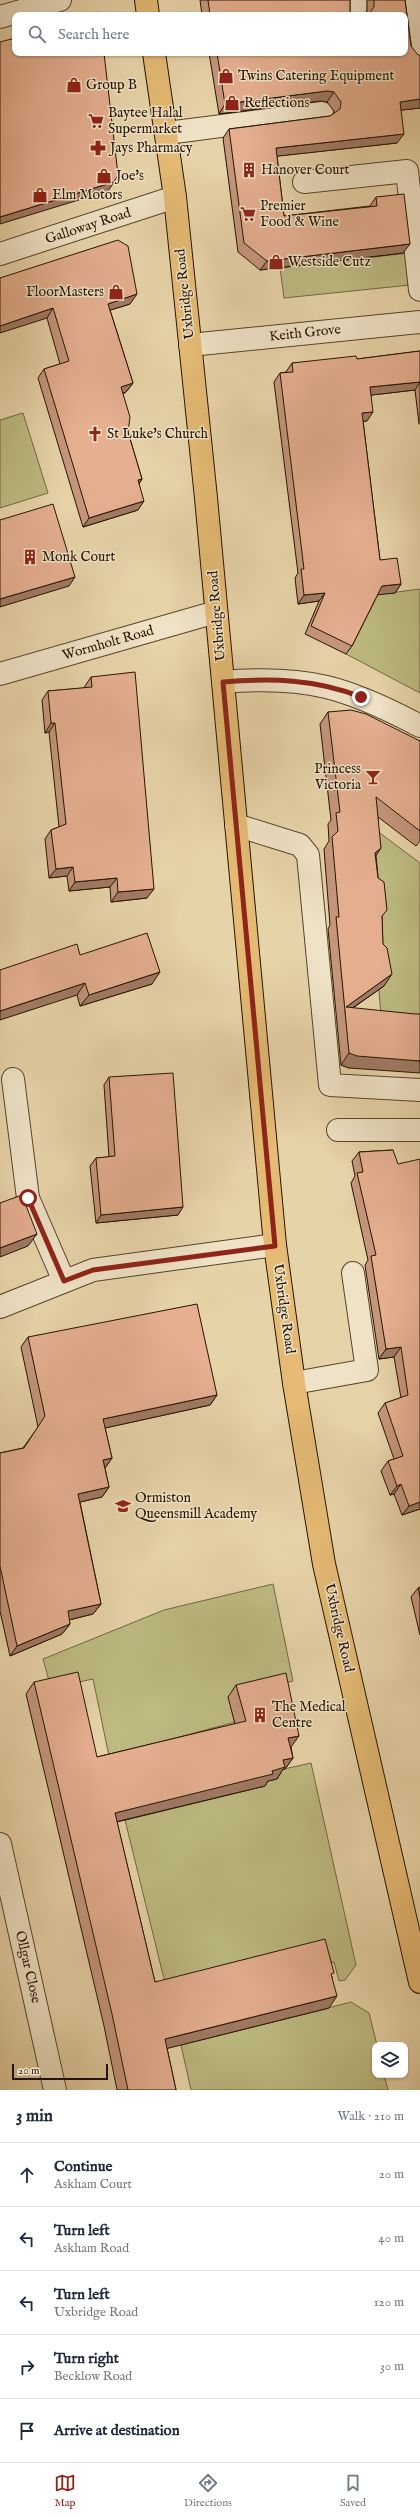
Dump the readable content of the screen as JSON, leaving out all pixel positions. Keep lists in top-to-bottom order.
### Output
{
  "streets": {
    "main road": ["Uxbridge Road"],
    "street": [
      "Galloway Road",
      "Keith Grove",
      "Wormholt Road",
      "Ollgar Close"
    ]
  },
  "crossings": [
    ["Galloway Road", "Uxbridge Road"],
    ["Uxbridge Road", "Keith Grove"],
    ["Uxbridge Road", "Wormholt Road"]
  ],
  "places": {
    "shop": [
      "Twins Catering Equipment",
      "Group B",
      "Reflections",
      "Joe's",
      "Elm Motors",
      "Westside Cutz",
      "FloorMasters"
    ],
    "supermarket": ["Baytee Halal Supermarket", "Premier Food & Wine"],
    "pharmacy": ["Jays Pharmacy"],
    "building": ["Hanover Court", "Monk Court", "The Medical Centre"],
    "church": ["St Luke's Church"],
    "bar": ["Princess Victoria"],
    "school or university": ["Ormiston Queensmill Academy"]
  },
  "scale_bar": "20 m",
  "page": {
    "search": "Search here",
    "scale": "20 m",
    "heading": ["3 min", "Walk · 210 m"],
    "list": [
      ["Continue", "Askham Court", "20 m"],
      ["Turn left", "Askham Road", "40 m"],
      ["Turn left", "Uxbridge Road", "120 m"],
      ["Turn right", "Becklow Road", "30 m"],
      "Arrive at destination"
    ],
    "nav": ["Map", "Directions", "Saved"]
  }
}
